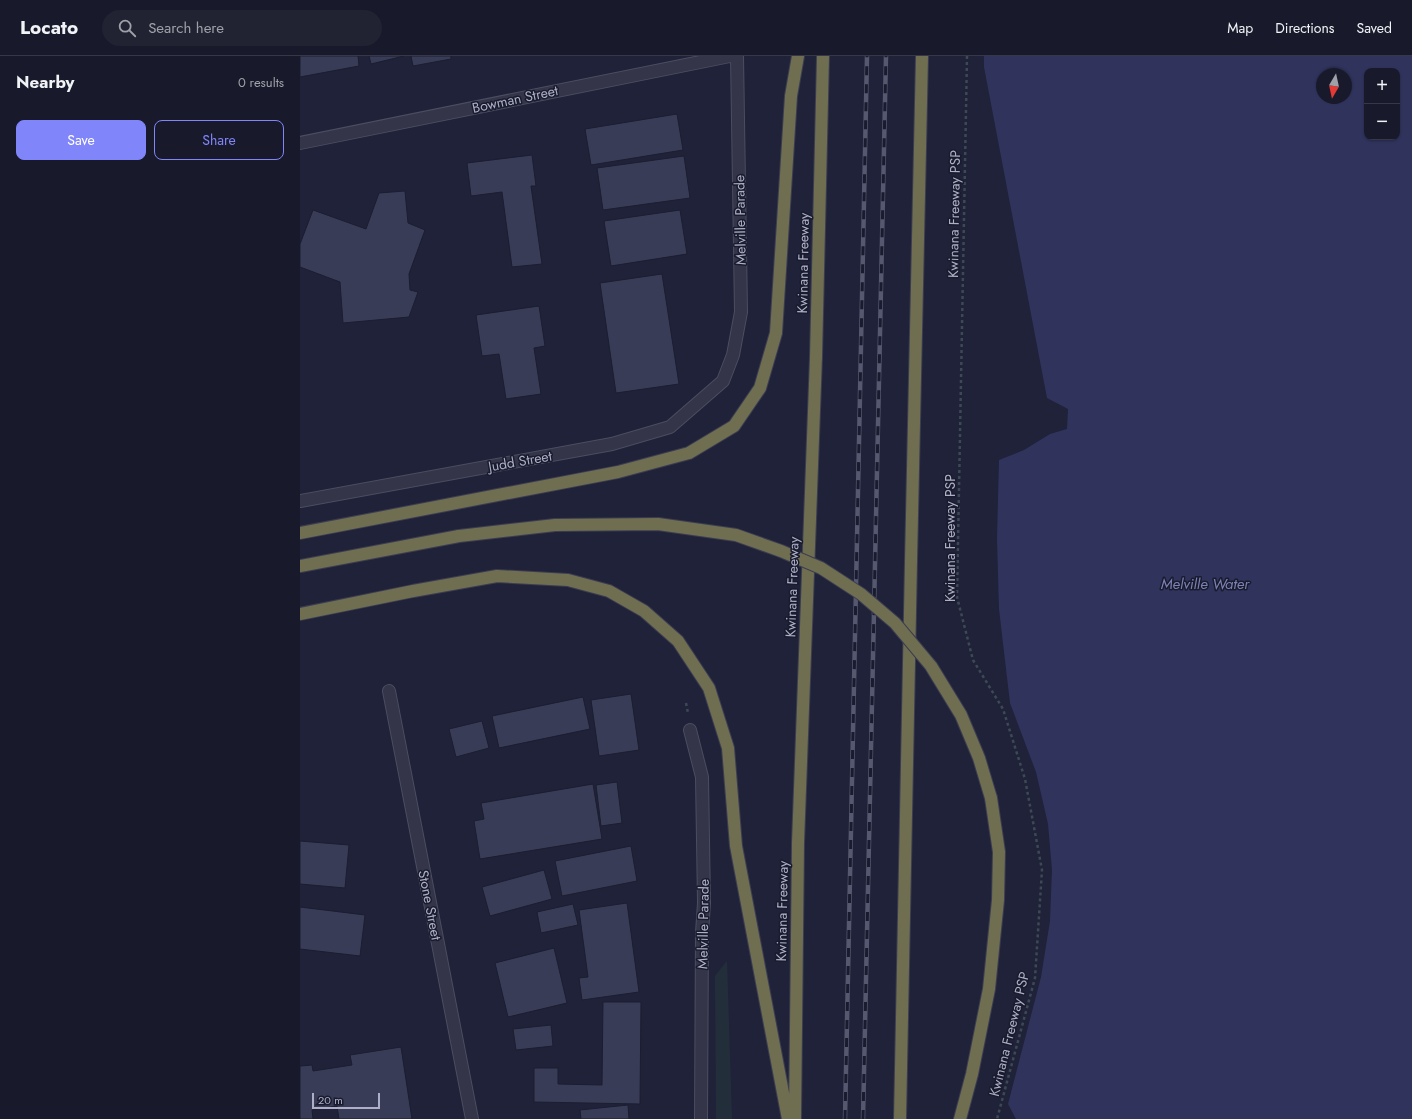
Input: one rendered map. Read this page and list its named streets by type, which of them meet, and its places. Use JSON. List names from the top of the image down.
{
  "streets": {
    "highway": ["Kwinana Freeway"],
    "street": [
      "Bowman Street",
      "Melville Parade",
      "Judd Street",
      "Stone Street"
    ],
    "path": ["Kwinana Freeway PSP"]
  },
  "crossings": [
    ["Melville Parade", "Judd Street"]
  ],
  "water": ["Melville Water"],
  "scale_bar": "20 m",
  "north": "bottom",
  "page": {
    "header": "Locato",
    "search": "Search here",
    "nav": ["Map", "Directions", "Saved"],
    "heading": ["Nearby", "0 results"],
    "map_buttons": ["+", "−"],
    "buttons": ["Save", "Share"],
    "scale": "20 m"
  }
}
